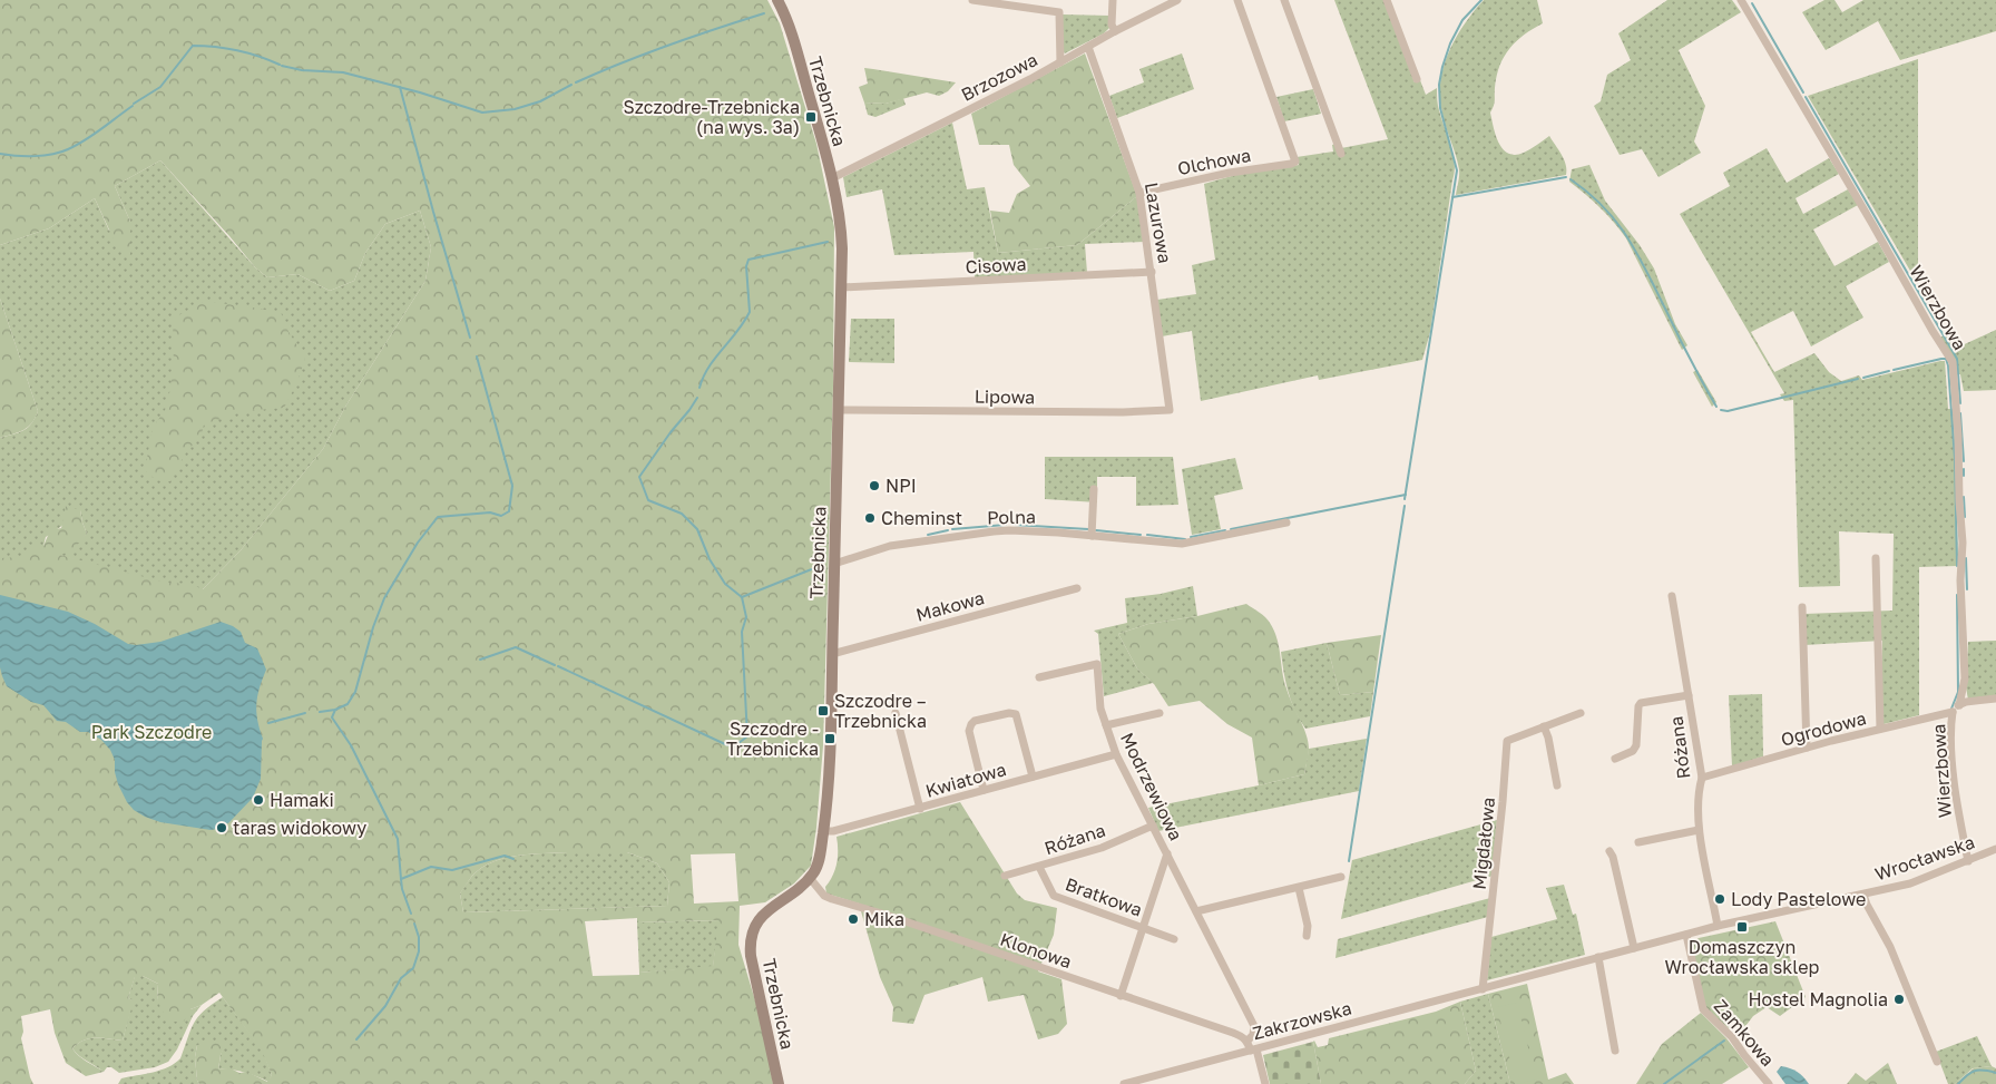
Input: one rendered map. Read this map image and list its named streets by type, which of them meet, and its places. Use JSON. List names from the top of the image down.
{
  "streets": {
    "street": [
      "Brzozowa",
      "Trzebnicka",
      "Olchowa",
      "Lazurowa",
      "Cisowa",
      "Wierzbowa",
      "Lipowa",
      "Polna",
      "Makowa",
      "Ogrodowa",
      "Różana",
      "Kwiatowa",
      "Modrzewiowa",
      "Migdałowa",
      "Wrocławska",
      "Bratkowa",
      "Klonowa",
      "Zakrzowska",
      "Zamkowa"
    ]
  },
  "crossings": [
    ["Brzozowa", "Trzebnicka"],
    ["Brzozowa", "Lazurowa"],
    ["Trzebnicka", "Cisowa"],
    ["Trzebnicka", "Lipowa"],
    ["Trzebnicka", "Polna"],
    ["Trzebnicka", "Makowa"],
    ["Trzebnicka", "Kwiatowa"],
    ["Trzebnicka", "Klonowa"],
    ["Olchowa", "Lazurowa"],
    ["Lazurowa", "Cisowa"],
    ["Lazurowa", "Lipowa"],
    ["Wierzbowa", "Ogrodowa"],
    ["Wierzbowa", "Wrocławska"],
    ["Ogrodowa", "Różana"],
    ["Różana", "Modrzewiowa"],
    ["Różana", "Wrocławska"],
    ["Różana", "Bratkowa"],
    ["Kwiatowa", "Modrzewiowa"],
    ["Modrzewiowa", "Klonowa"],
    ["Migdałowa", "Wrocławska"],
    ["Migdałowa", "Zakrzowska"],
    ["Wrocławska", "Zakrzowska"],
    ["Wrocławska", "Zamkowa"]
  ],
  "parks": ["Park Szczodre"],
  "places": {
    "transit": [
      "Szczodre-Trzebnicka (na wys. 3a)",
      "Szczodre – Trzebnicka",
      "Szczodre - Trzebnicka",
      "Domaszczyn Wrocławska sklep"
    ],
    "other": [
      "NPI",
      "Cheminst",
      "Hamaki",
      "taras widokowy",
      "Lody Pastelowe",
      "Mika",
      "Hostel Magnolia"
    ]
  }
}
